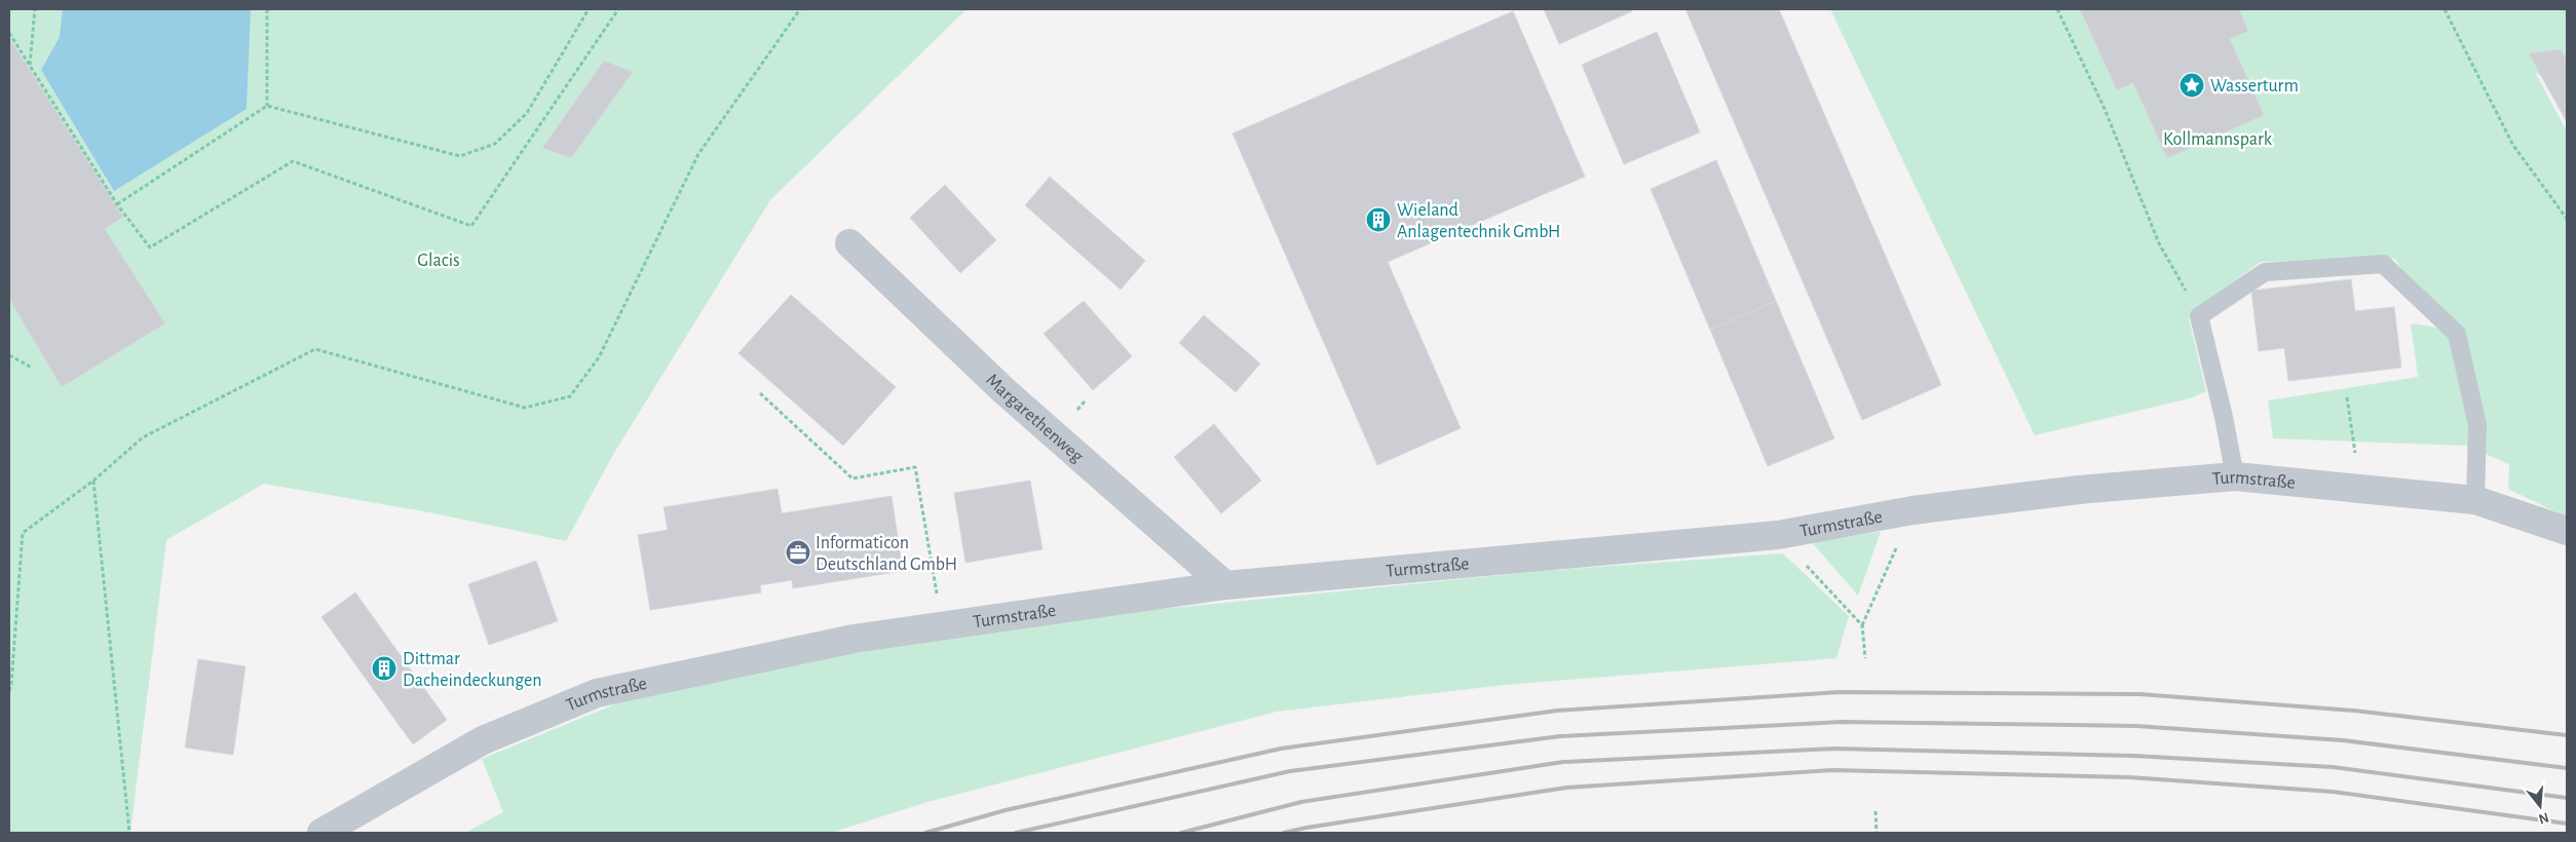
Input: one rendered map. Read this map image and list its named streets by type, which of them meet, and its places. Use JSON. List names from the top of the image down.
{
  "streets": {
    "street": ["Margarethenweg", "Turmstraße"]
  },
  "crossings": [
    ["Margarethenweg", "Turmstraße"]
  ],
  "parks": ["Kollmannspark", "Glacis"],
  "places": {
    "place": ["Wasserturm"],
    "building": ["Wieland Anlagentechnik GmbH", "Dittmar Dacheindeckungen"],
    "office": ["Informaticon Deutschland GmbH"]
  },
  "north": "bottom"
}
